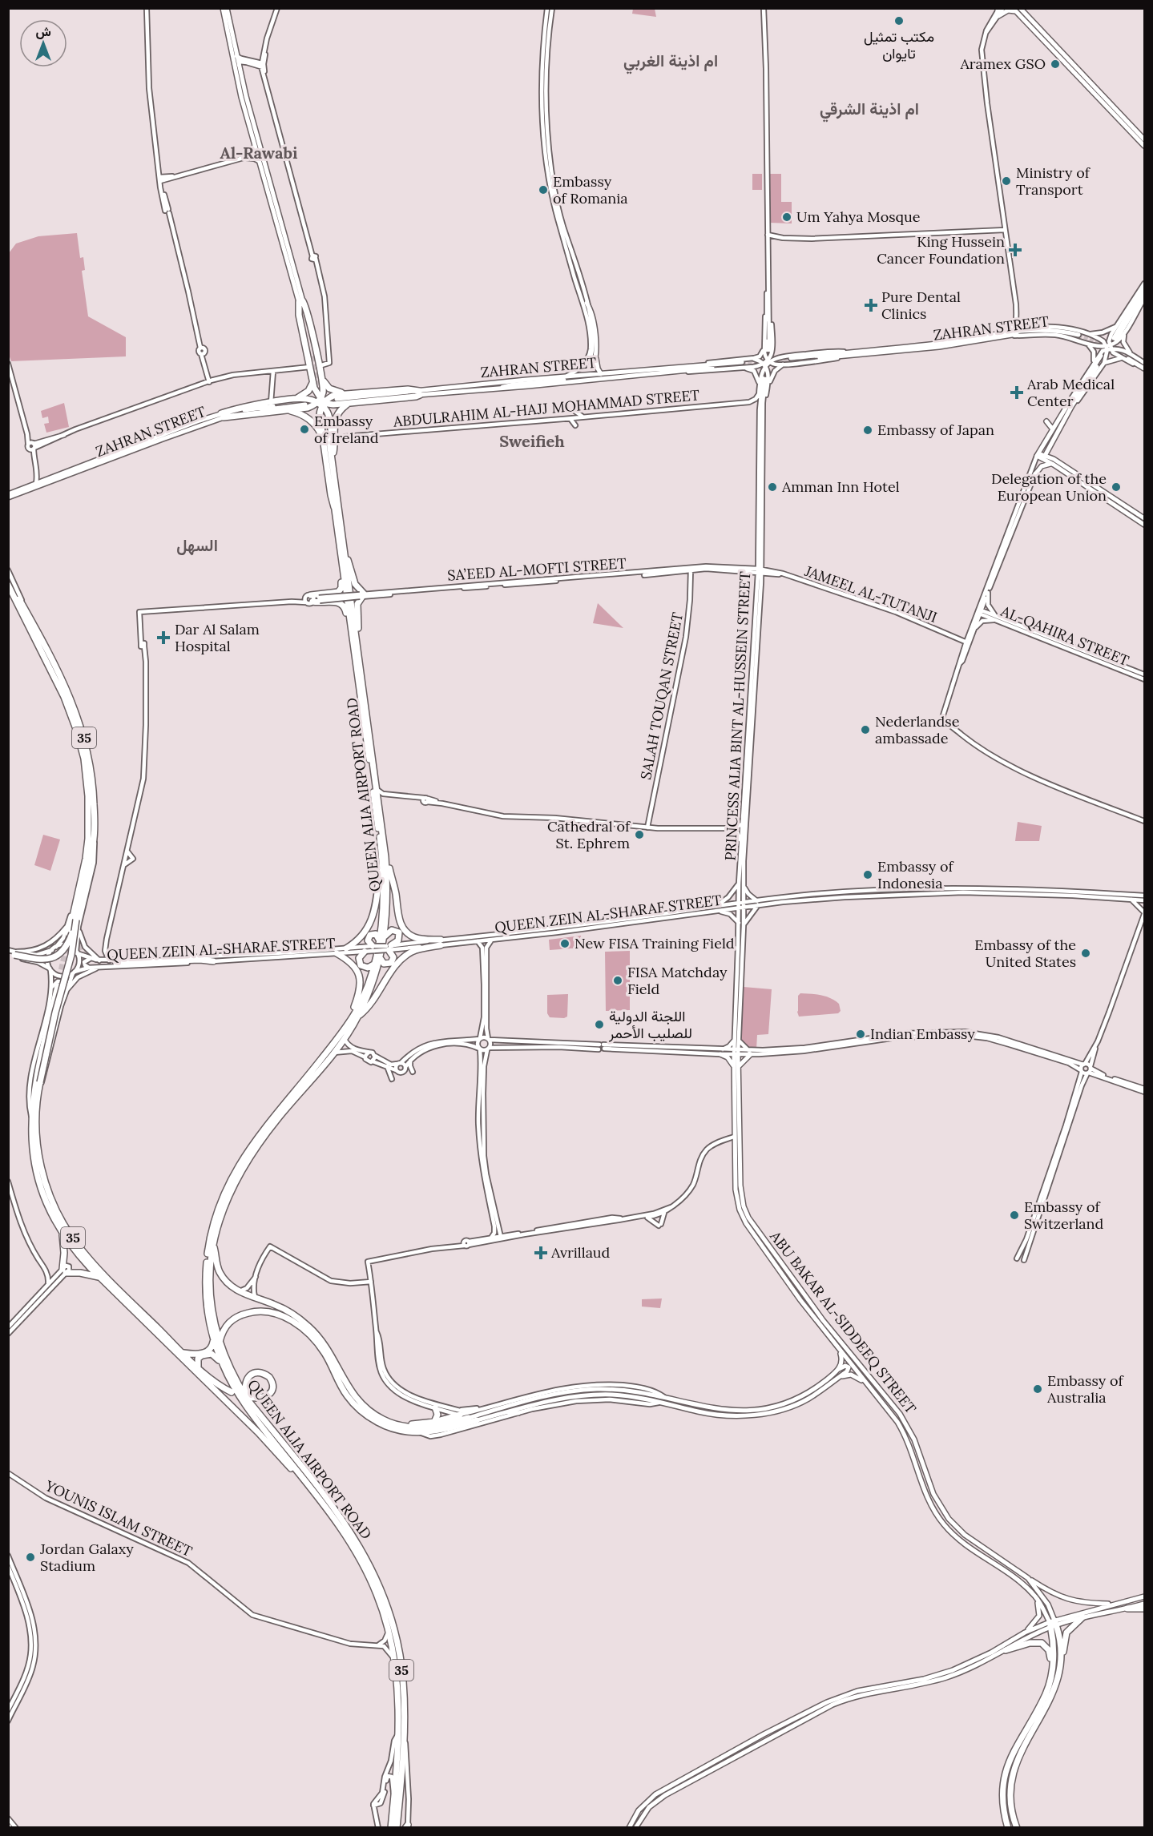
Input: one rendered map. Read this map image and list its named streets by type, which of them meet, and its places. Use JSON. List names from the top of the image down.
{
  "streets": {
    "highway": ["35", "QUEEN ALIA AIRPORT ROAD", "ABU BAKAR AL-SIDDEEQ STREET"],
    "main road": [
      "ZAHRAN STREET",
      "ABDULRAHIM AL-HAJJ MOHAMMAD STREET",
      "SA’EED AL-MOFTI STREET",
      "JAMEEL AL-TUTANJI",
      "AL-QAHIRA STREET",
      "SALAH TOUQAN STREET",
      "PRINCESS ALIA BINT AL-HUSSEIN STREET",
      "QUEEN ZEIN AL-SHARAF STREET",
      "YOUNIS ISLAM STREET"
    ]
  },
  "crossings": [
    ["SA’EED AL-MOFTI STREET", "JAMEEL AL-TUTANJI"],
    ["SA’EED AL-MOFTI STREET", "SALAH TOUQAN STREET"],
    ["SA’EED AL-MOFTI STREET", "PRINCESS ALIA BINT AL-HUSSEIN STREET"],
    ["JAMEEL AL-TUTANJI", "PRINCESS ALIA BINT AL-HUSSEIN STREET"],
    ["PRINCESS ALIA BINT AL-HUSSEIN STREET", "QUEEN ZEIN AL-SHARAF STREET"],
    ["PRINCESS ALIA BINT AL-HUSSEIN STREET", "ABU BAKAR AL-SIDDEEQ STREET"],
    ["35", "QUEEN ALIA AIRPORT ROAD"]
  ],
  "districts": [
    "ام اذينة الغربي",
    "ام اذينة الشرقي",
    "Al-Rawabi",
    "Sweifieh",
    "السهل"
  ],
  "places": {
    "other": [
      "مكتب تمثيل تايوان",
      "Aramex GSO",
      "Ministry of Transport",
      "Embassy of Romania",
      "Um Yahya Mosque",
      "Embassy of Ireland",
      "Embassy of Japan",
      "Amman Inn Hotel",
      "Delegation of the European Union",
      "Nederlandse ambassade",
      "Cathedral of St. Ephrem",
      "Embassy of Indonesia",
      "New FISA Training Field",
      "Embassy of the United States",
      "FISA Matchday Field",
      "اللجنة الدولية للصليب الأحمر",
      "Indian Embassy",
      "Embassy of Switzerland",
      "Embassy of Australia",
      "Jordan Galaxy Stadium"
    ],
    "health": [
      "King Hussein Cancer Foundation",
      "Pure Dental Clinics",
      "Arab Medical Center",
      "Dar Al Salam Hospital",
      "Avrillaud"
    ]
  },
  "north": "top"
}
